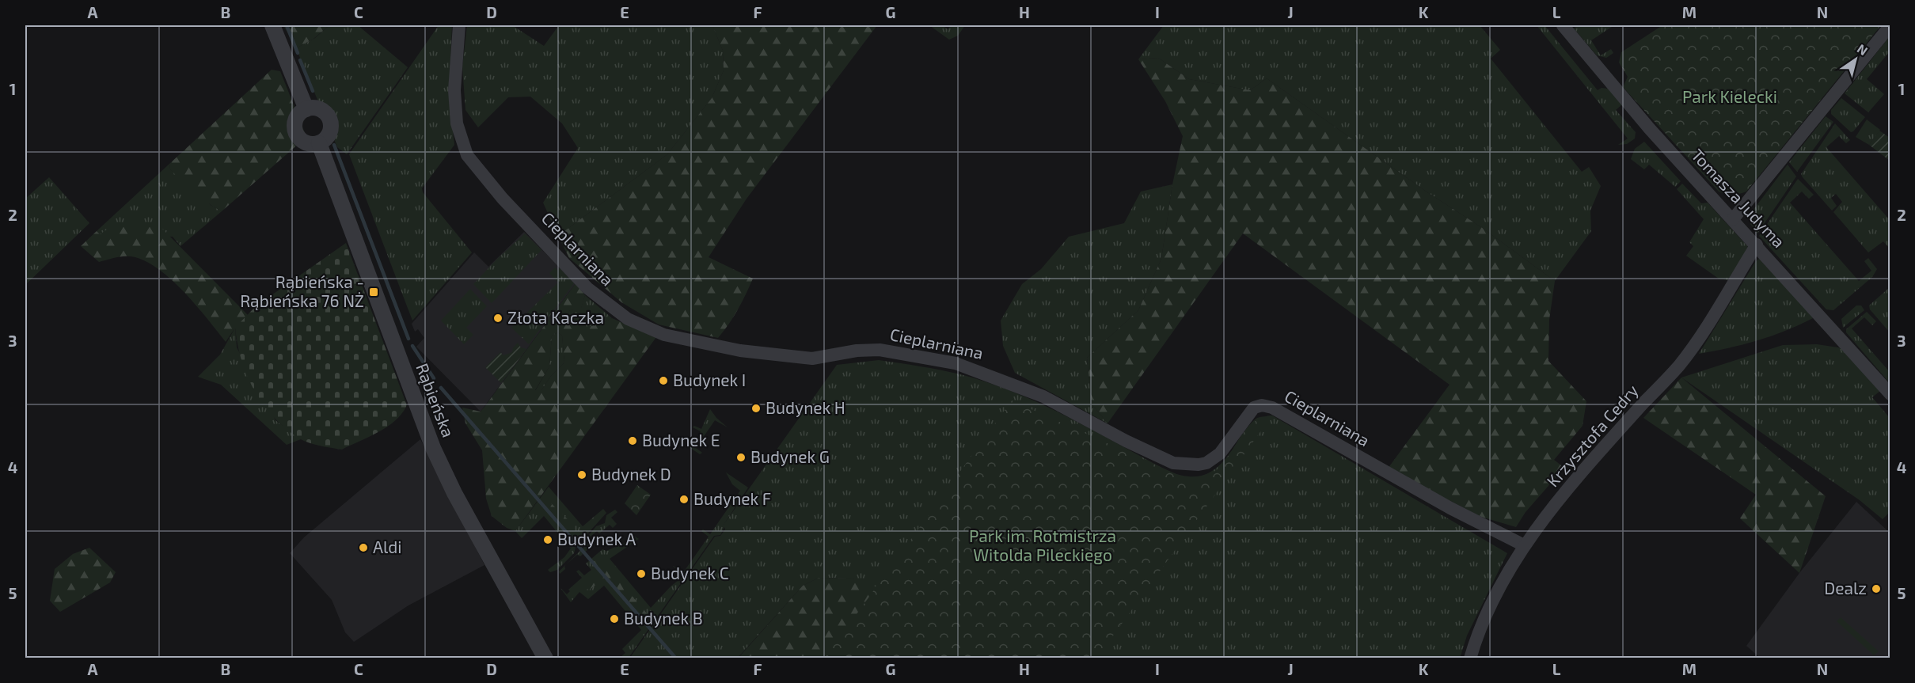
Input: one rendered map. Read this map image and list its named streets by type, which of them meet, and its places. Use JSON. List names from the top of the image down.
{
  "streets": {
    "street": [
      "Tomasza Judyma",
      "Cieplarniana",
      "Rąbieńska",
      "Krzysztofa Cedry"
    ]
  },
  "crossings": [
    ["Tomasza Judyma", "Krzysztofa Cedry"],
    ["Cieplarniana", "Krzysztofa Cedry"]
  ],
  "parks": ["Park Kielecki", "Park im. Rotmistrza Witolda Pileckiego"],
  "places": {
    "transit": ["Rąbieńska - Rąbieńska 76 NŻ"],
    "other": [
      "Złota Kaczka",
      "Budynek I",
      "Budynek H",
      "Budynek E",
      "Budynek G",
      "Budynek D",
      "Budynek F",
      "Budynek A",
      "Aldi",
      "Budynek C",
      "Dealz",
      "Budynek B"
    ]
  },
  "north": "top right",
  "grid": {
    "columns": [
      "A",
      "B",
      "C",
      "D",
      "E",
      "F",
      "G",
      "H",
      "I",
      "J",
      "K",
      "L",
      "M",
      "N"
    ],
    "rows": [
      "1",
      "2",
      "3",
      "4",
      "5"
    ]
  }
}
